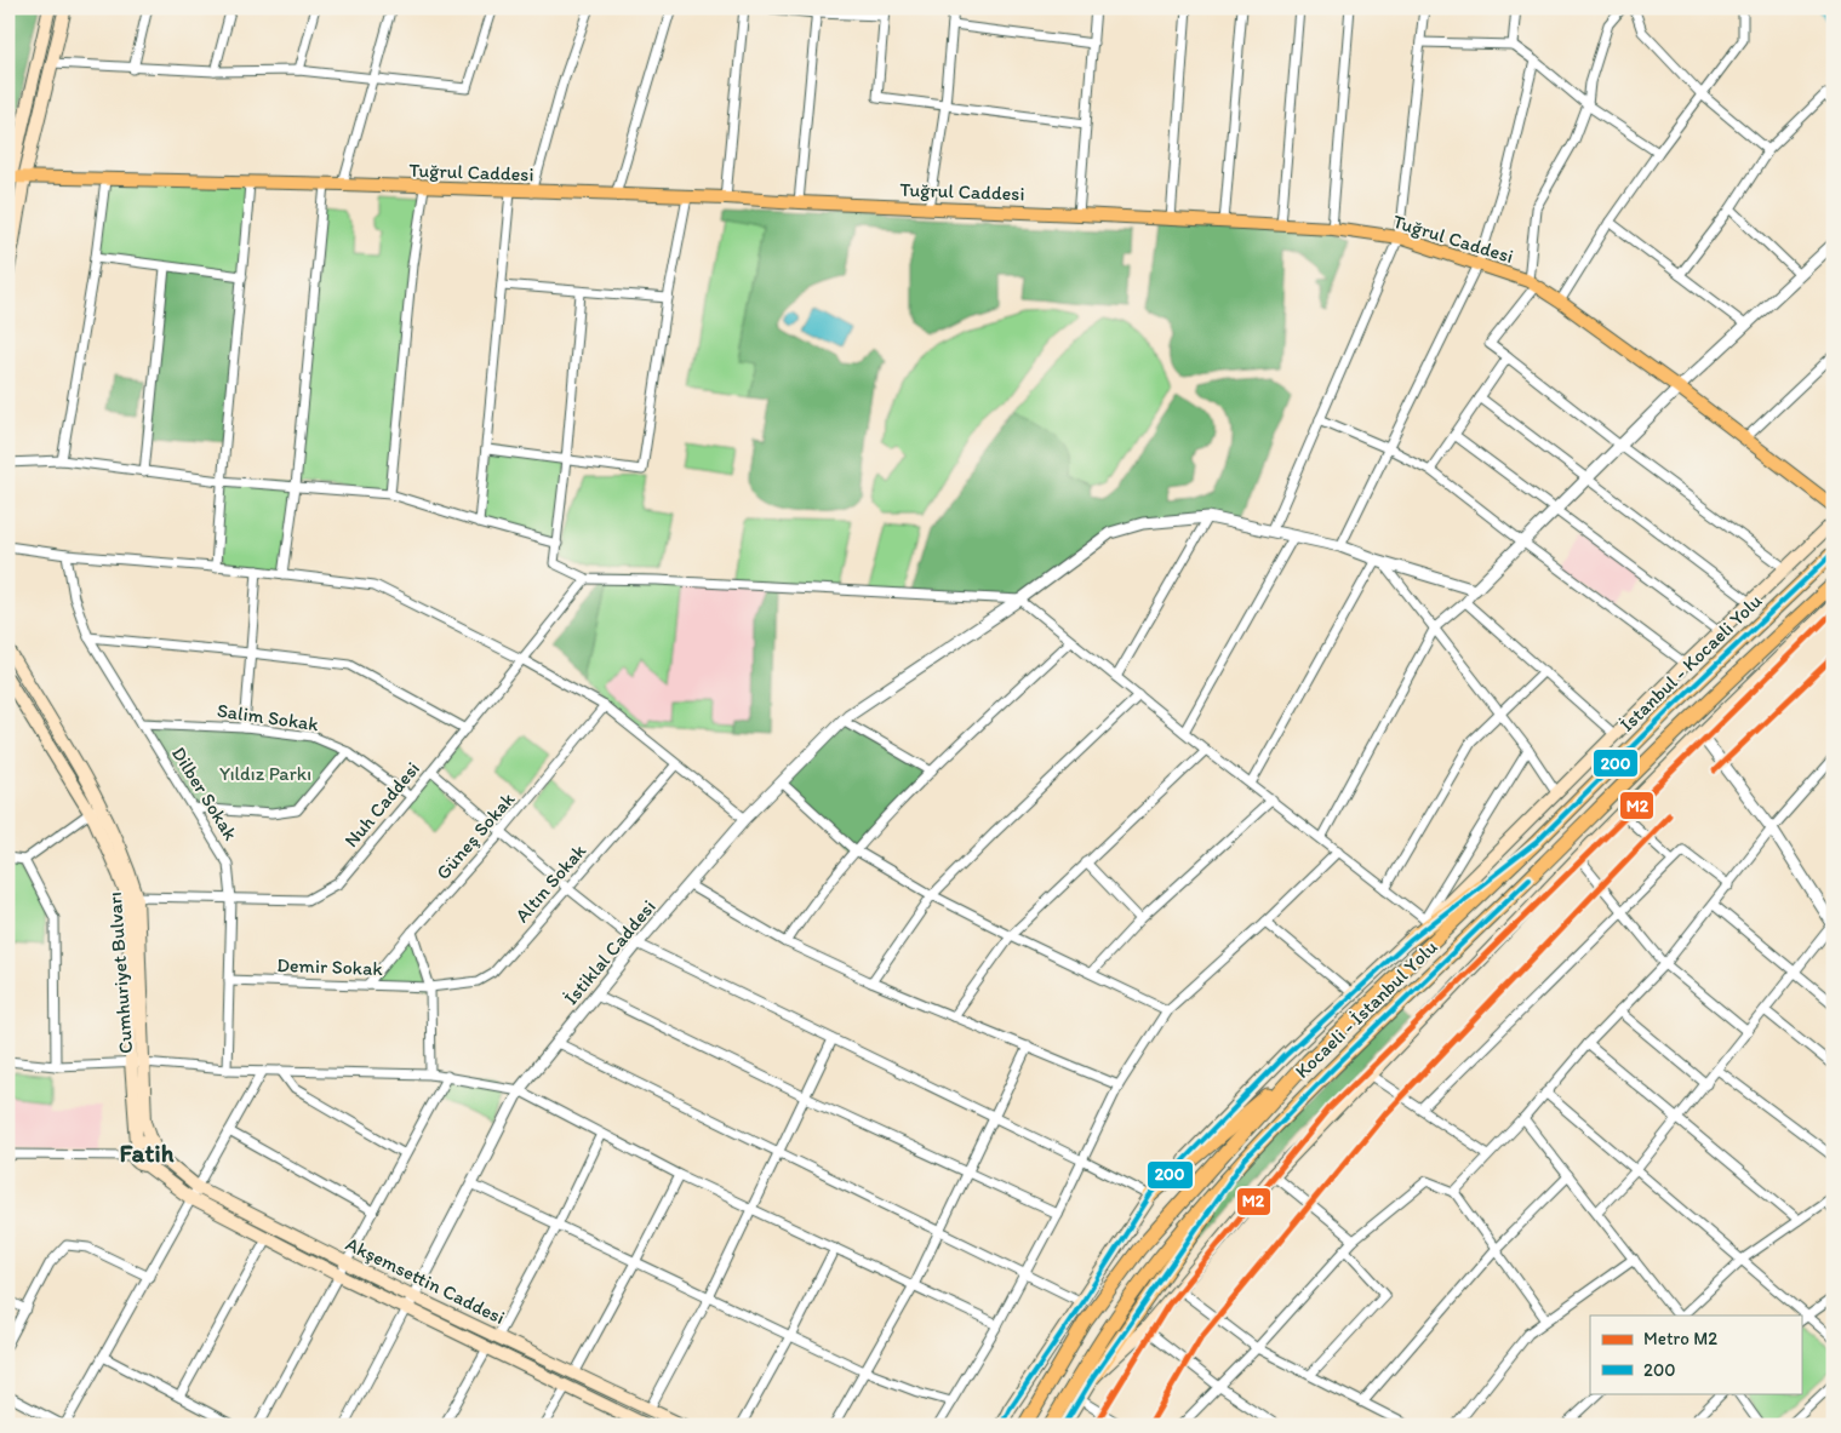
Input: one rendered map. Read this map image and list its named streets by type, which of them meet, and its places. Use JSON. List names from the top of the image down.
{
  "streets": {
    "highway": ["İstanbul - Kocaeli Yolu", "Kocaeli - İstanbul Yolu"],
    "main road": ["Tuğrul Caddesi", "Cumhuriyet Bulvarı", "Akşemsettin Caddesi"],
    "street": [
      "Salim Sokak",
      "Dilber Sokak",
      "Nuh Caddesi",
      "Güneş Sokak",
      "Altın Sokak",
      "İstiklal Caddesi",
      "Demir Sokak"
    ]
  },
  "crossings": [
    ["Salim Sokak", "Dilber Sokak"],
    ["Salim Sokak", "Nuh Caddesi"],
    ["Dilber Sokak", "Nuh Caddesi"],
    ["Dilber Sokak", "Demir Sokak"],
    ["Nuh Caddesi", "Cumhuriyet Bulvarı"],
    ["Güneş Sokak", "Demir Sokak"],
    ["Altın Sokak", "Demir Sokak"],
    ["İstiklal Caddesi", "Akşemsettin Caddesi"],
    ["Cumhuriyet Bulvarı", "Akşemsettin Caddesi"]
  ],
  "districts": ["Fatih"],
  "parks": ["Yıldız Parkı"],
  "lines": ["transit line 200", "metro line M2"],
  "legend": ["Metro M2", "200"]
}
